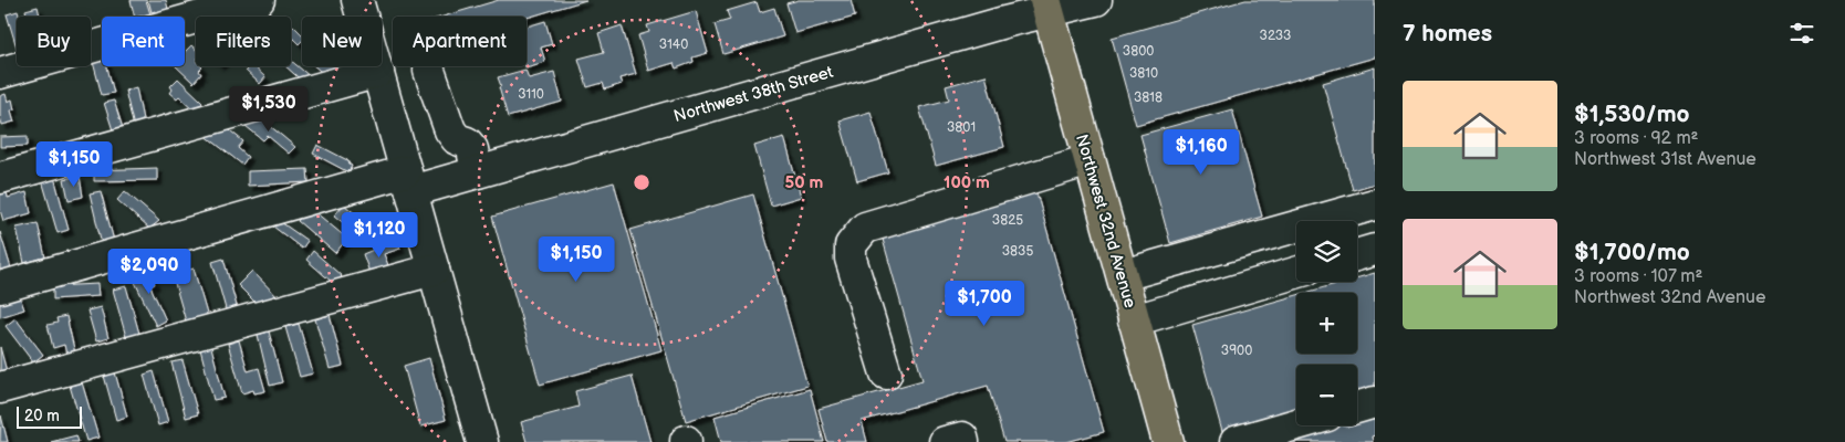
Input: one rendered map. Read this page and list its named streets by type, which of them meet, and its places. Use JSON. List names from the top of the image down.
{
  "streets": {
    "main road": ["Northwest 32nd Avenue"],
    "street": ["Northwest 38th Street"]
  },
  "crossings": [
    ["Northwest 38th Street", "Northwest 32nd Avenue"]
  ],
  "house_numbers": [
    "3233",
    "3140",
    "3800",
    "3810",
    "3110",
    "3818",
    "3801",
    "3825",
    "3835",
    "3900"
  ],
  "scale_bar": "20 m",
  "page": {
    "heading": "7 homes",
    "chip": [
      "Buy",
      "Rent",
      "Filters",
      "New",
      "Apartment"
    ],
    "list": [
      {
        "name": "$1,530/mo",
        "note": "3 rooms · 92 m² · Northwest 31st Avenue"
      },
      {
        "name": "$1,700/mo",
        "note": "3 rooms · 107 m² · Northwest 32nd Avenue"
      }
    ],
    "price": [
      "$1,530",
      "$1,160",
      "$1,150",
      "$1,120",
      "$1,150",
      "$2,090",
      "$1,700"
    ],
    "map_buttons": ["+", "−"],
    "scale": "20 m"
  },
  "rings": ["50 m", "100 m"]
}
